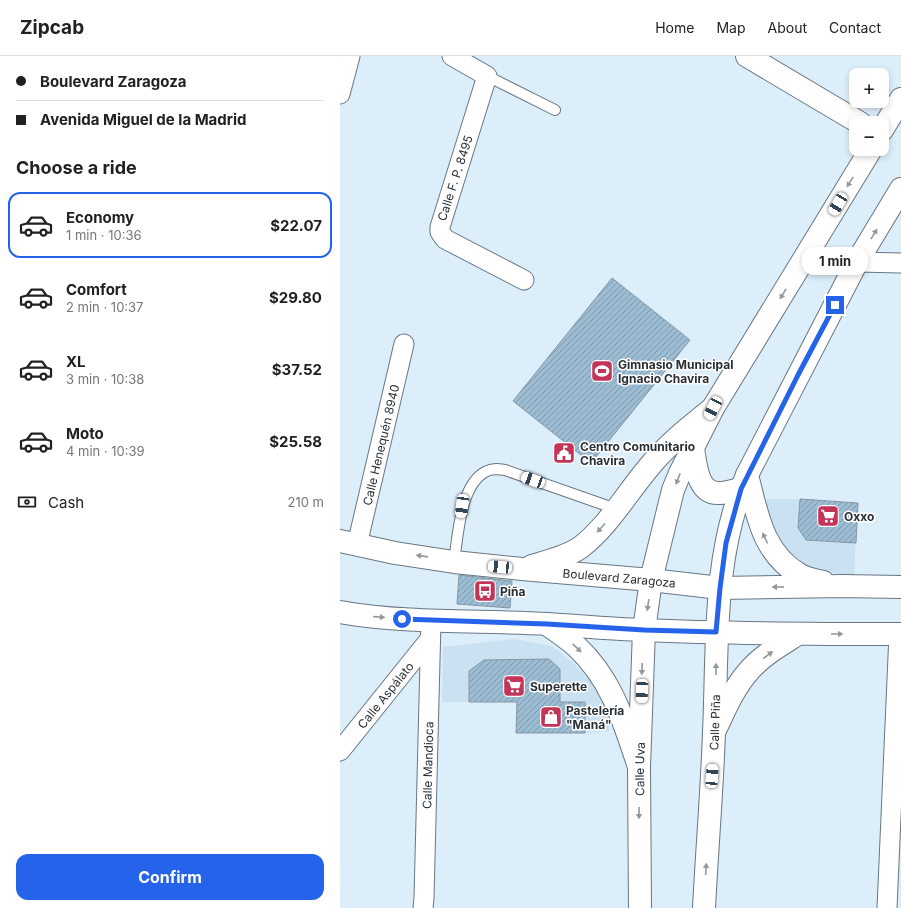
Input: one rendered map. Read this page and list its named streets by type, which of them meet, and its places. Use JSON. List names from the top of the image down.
{
  "streets": {
    "main road": ["Boulevard Zaragoza", "Calle Piña", "Calle Uva"],
    "street": [
      "Calle F. P. 8495",
      "Calle Henequén 8940",
      "Calle Aspálato",
      "Calle Mandioca"
    ]
  },
  "crossings": [
    ["Calle Henequén 8940", "Boulevard Zaragoza"],
    ["Boulevard Zaragoza", "Calle Piña"],
    ["Boulevard Zaragoza", "Calle Uva"],
    ["Calle Aspálato", "Calle Mandioca"]
  ],
  "one_way": ["Calle Piña", "Calle Uva"],
  "places": {
    "sports": ["Gimnasio Municipal Ignacio Chavira"],
    "public building": ["Centro Comunitario Chavira"],
    "supermarket": ["Oxxo", "Superette"],
    "bus stop": ["Piña"],
    "shop": ["Pastelería \"Maná\""]
  },
  "page": {
    "header": "Zipcab",
    "nav": [
      "Home",
      "Map",
      "About",
      "Contact"
    ],
    "banner": ["Boulevard Zaragoza", "Avenida Miguel de la Madrid"],
    "map_buttons": ["+", "−"],
    "heading": "Choose a ride",
    "list": [
      {
        "name": "Economy",
        "note": "1 min · 10:36",
        "value": "$22.07"
      },
      {
        "name": "Comfort",
        "note": "2 min · 10:37",
        "value": "$29.80"
      },
      {
        "name": "XL",
        "note": "3 min · 10:38",
        "value": "$37.52"
      },
      {
        "name": "Moto",
        "note": "4 min · 10:39",
        "value": "$25.58"
      }
    ],
    "bubble": "1 min",
    "pay": ["Cash", "210 m"],
    "buttons": "Confirm"
  }
}
